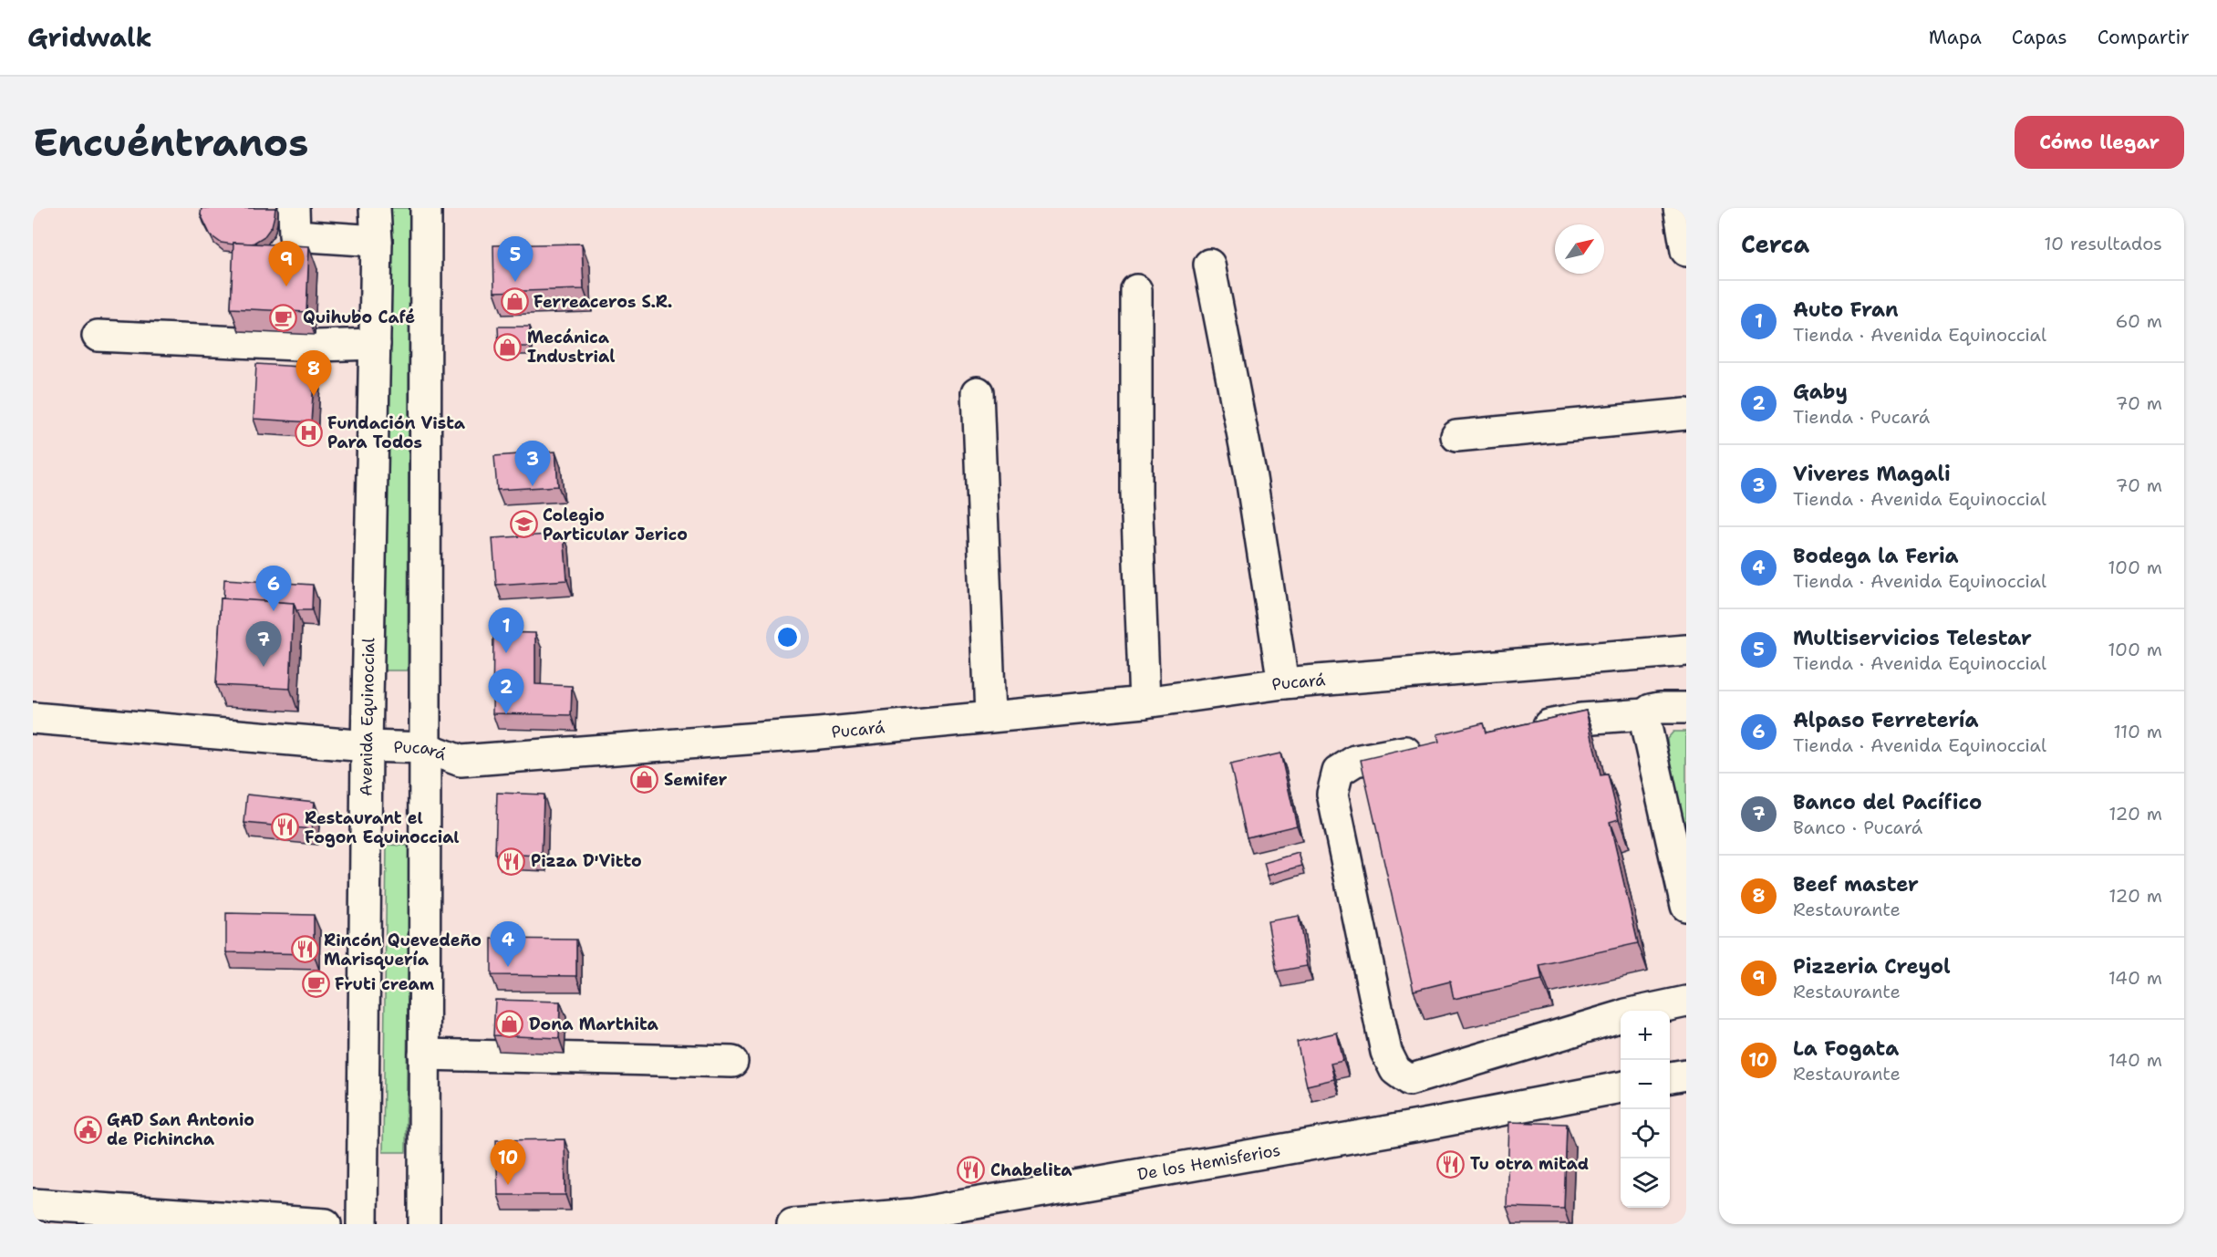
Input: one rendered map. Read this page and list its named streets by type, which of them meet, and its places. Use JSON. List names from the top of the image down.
{
  "streets": {
    "street": ["Pucará", "Avenida Equinoccial", "De los Hemisferios"]
  },
  "crossings": [
    ["Pucará", "Avenida Equinoccial"]
  ],
  "places": {
    "shop": [
      "Ferreaceros S.R.",
      "Mecánica Industrial",
      "Semifer",
      "Dona Marthita"
    ],
    "cafe": ["Quihubo Café", "Fruti cream"],
    "hospital": ["Fundación Vista Para Todos"],
    "school or university": ["Colegio Particular Jerico"],
    "restaurant": [
      "Restaurant el Fogon Equinoccial",
      "Pizza D'Vitto",
      "Rincón Quevedeño Marisquería",
      "Tu otra mitad",
      "Chabelita"
    ],
    "public building": ["GAD San Antonio de Pichincha"]
  },
  "north": "top right",
  "page": {
    "header": "Gridwalk",
    "nav": ["Mapa", "Capas", "Compartir"],
    "buttons": "Cómo llegar",
    "title": "Encuéntranos",
    "heading": ["Cerca", "10 resultados"],
    "pins": [
      "5",
      "9",
      "8",
      "3",
      "6",
      "1",
      "7",
      "2",
      "4",
      "10"
    ],
    "list": [
      {
        "mark": "1",
        "name": "Auto Fran",
        "note": "Tienda · Avenida Equinoccial",
        "value": "60 m"
      },
      {
        "mark": "2",
        "name": "Gaby",
        "note": "Tienda · Pucará",
        "value": "70 m"
      },
      {
        "mark": "3",
        "name": "Viveres Magali",
        "note": "Tienda · Avenida Equinoccial",
        "value": "70 m"
      },
      {
        "mark": "4",
        "name": "Bodega la Feria",
        "note": "Tienda · Avenida Equinoccial",
        "value": "100 m"
      },
      {
        "mark": "5",
        "name": "Multiservicios Telestar",
        "note": "Tienda · Avenida Equinoccial",
        "value": "100 m"
      },
      {
        "mark": "6",
        "name": "Alpaso Ferretería",
        "note": "Tienda · Avenida Equinoccial",
        "value": "110 m"
      },
      {
        "mark": "7",
        "name": "Banco del Pacífico",
        "note": "Banco · Pucará",
        "value": "120 m"
      },
      {
        "mark": "8",
        "name": "Beef master",
        "note": "Restaurante",
        "value": "120 m"
      },
      {
        "mark": "9",
        "name": "Pizzeria Creyol",
        "note": "Restaurante",
        "value": "140 m"
      },
      {
        "mark": "10",
        "name": "La Fogata",
        "note": "Restaurante",
        "value": "140 m"
      }
    ],
    "map_buttons": ["+", "−"]
  }
}
